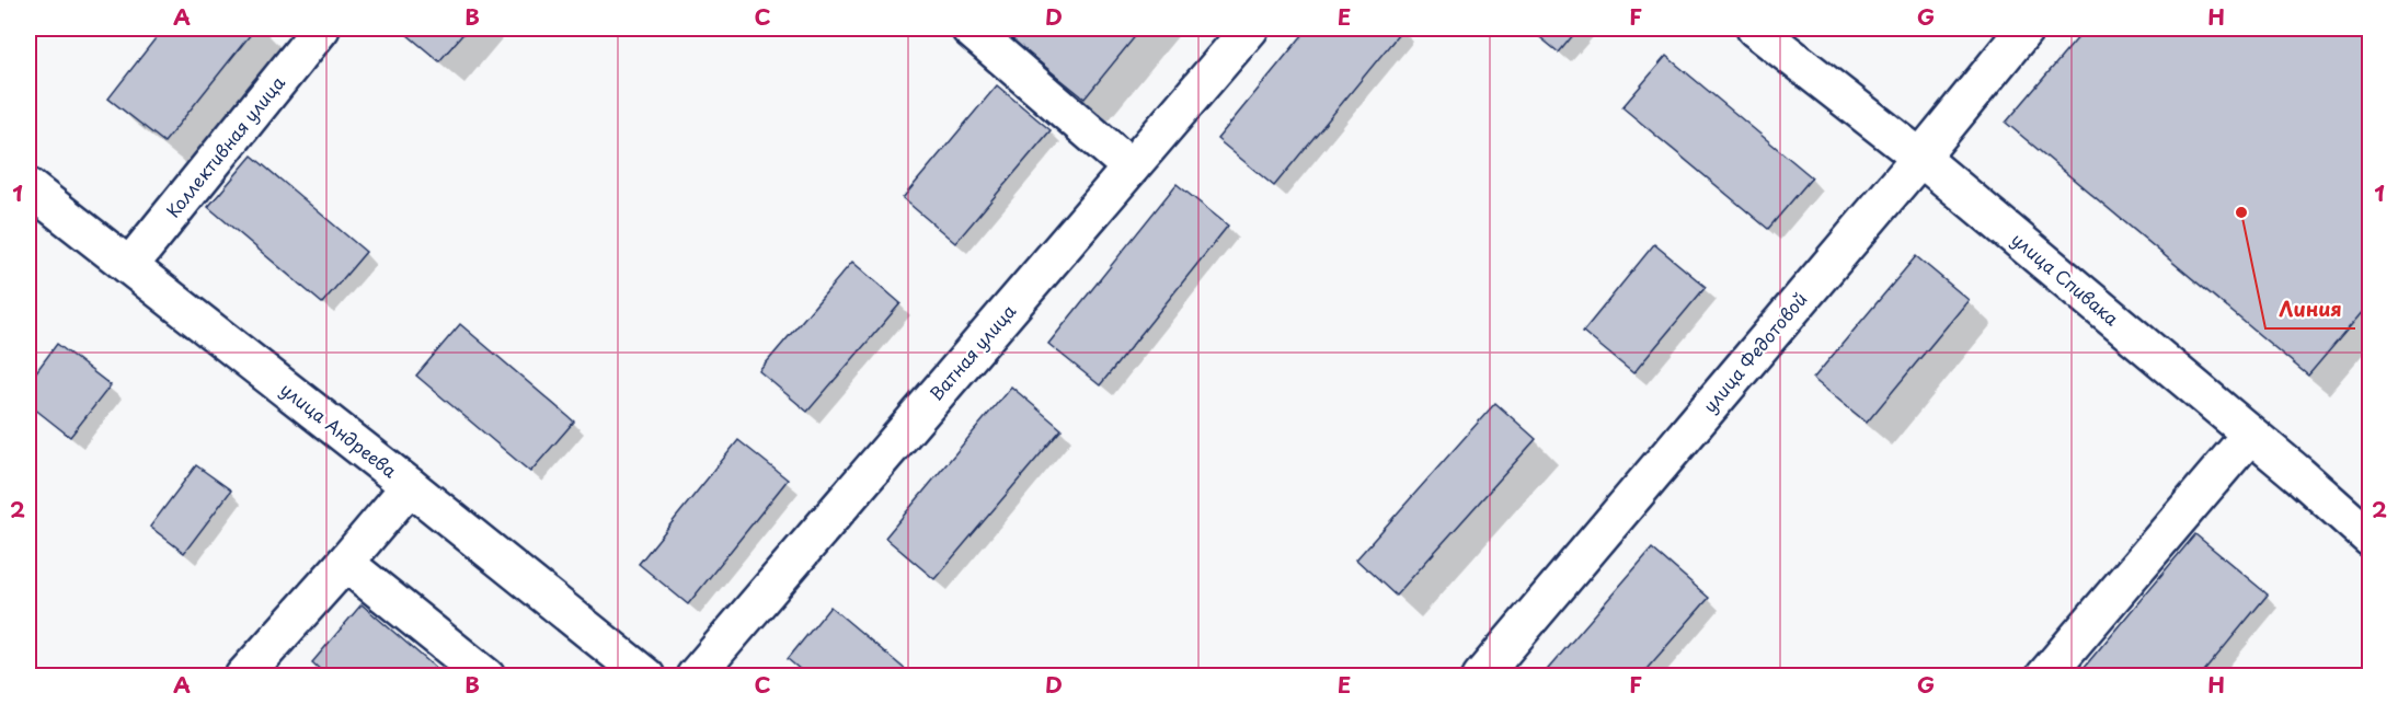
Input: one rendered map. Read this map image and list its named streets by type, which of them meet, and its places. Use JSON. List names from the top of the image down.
{
  "streets": {
    "street": [
      "Коллективная улица",
      "улица Спивака",
      "Ватная улица",
      "улица Федотовой",
      "улица Андреева"
    ]
  },
  "crossings": [
    ["Коллективная улица", "улица Андреева"],
    ["улица Спивака", "улица Федотовой"]
  ],
  "places": ["Линия"],
  "grid": {
    "columns": [
      "A",
      "B",
      "C",
      "D",
      "E",
      "F",
      "G",
      "H"
    ],
    "rows": ["1", "2"]
  }
}
